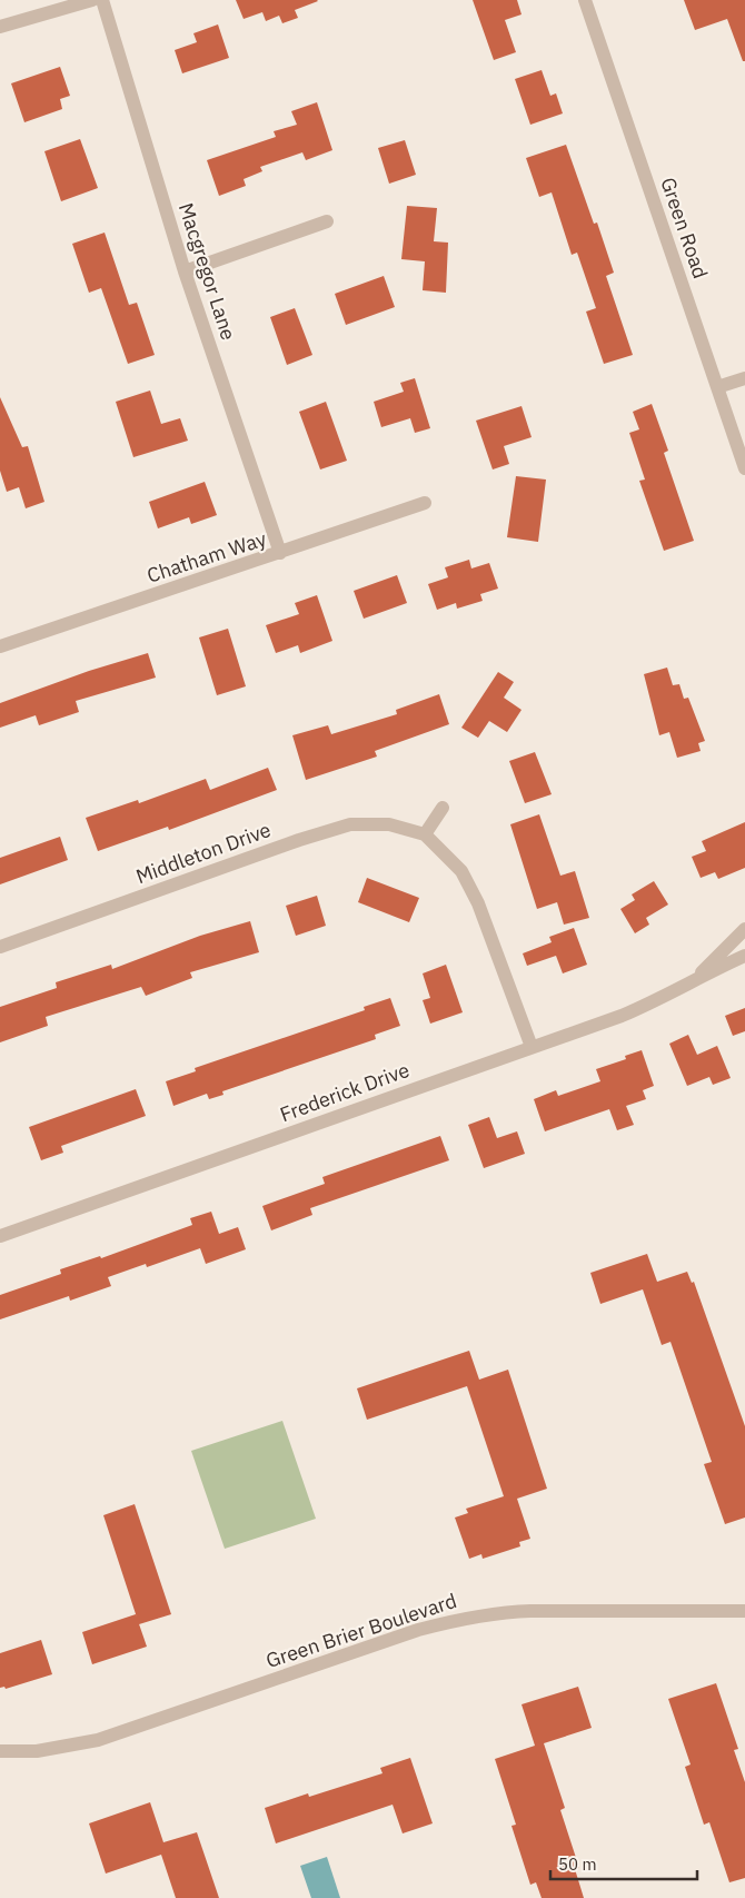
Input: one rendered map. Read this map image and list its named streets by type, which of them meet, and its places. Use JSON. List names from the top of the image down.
{
  "streets": {
    "street": [
      "Green Road",
      "Macgregor Lane",
      "Chatham Way",
      "Middleton Drive",
      "Frederick Drive",
      "Green Brier Boulevard"
    ]
  },
  "crossings": [
    ["Macgregor Lane", "Chatham Way"]
  ],
  "scale_bar": "50 m"
}
